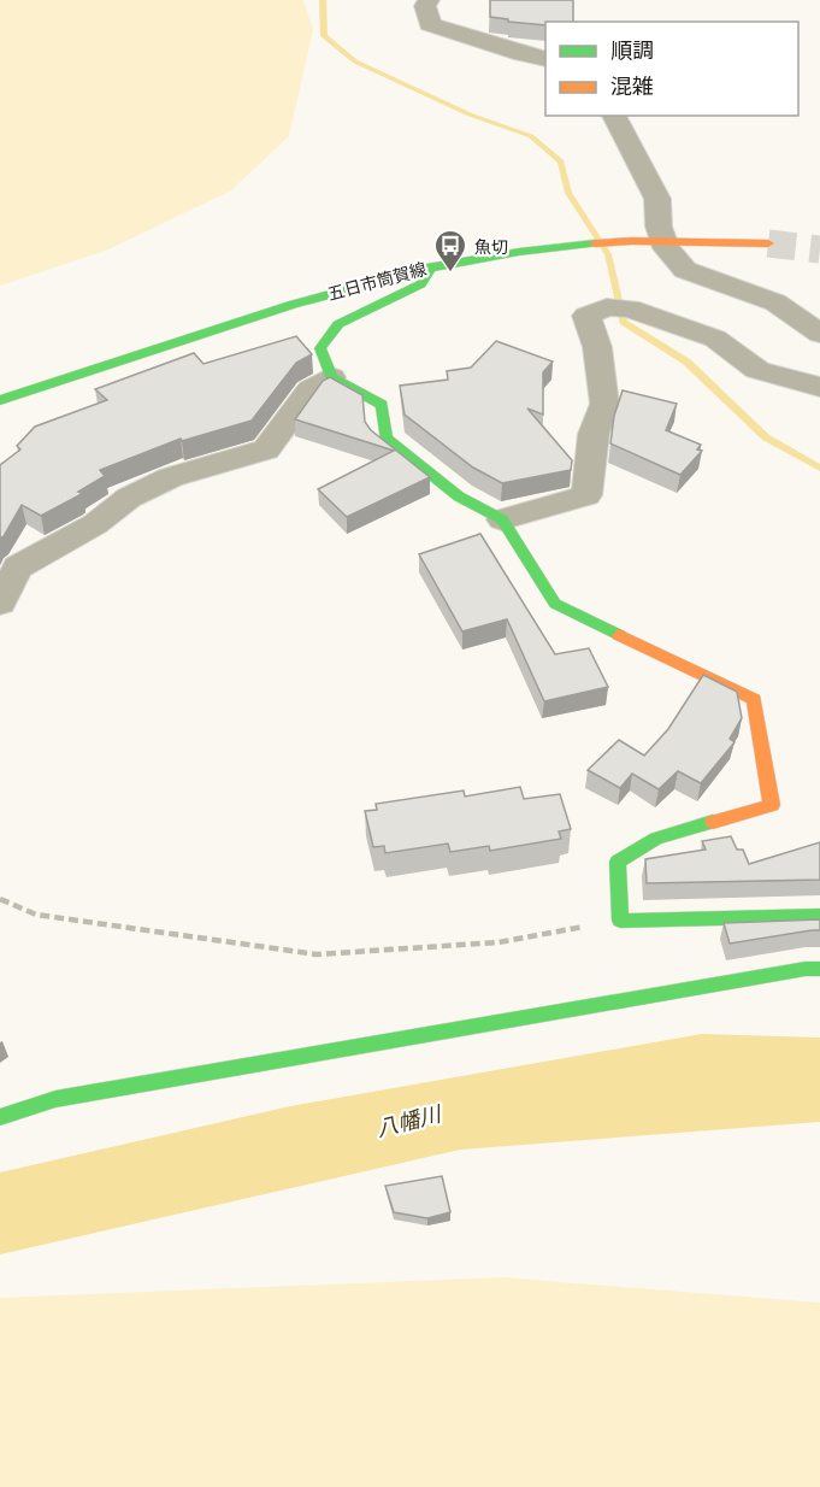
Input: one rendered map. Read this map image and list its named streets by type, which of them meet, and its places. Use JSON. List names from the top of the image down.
{
  "streets": {
    "street": ["五日市筒賀線"]
  },
  "water": ["八幡川"],
  "places": {
    "bus stop": ["魚切"]
  },
  "legend": ["順調", "混雑"]
}
